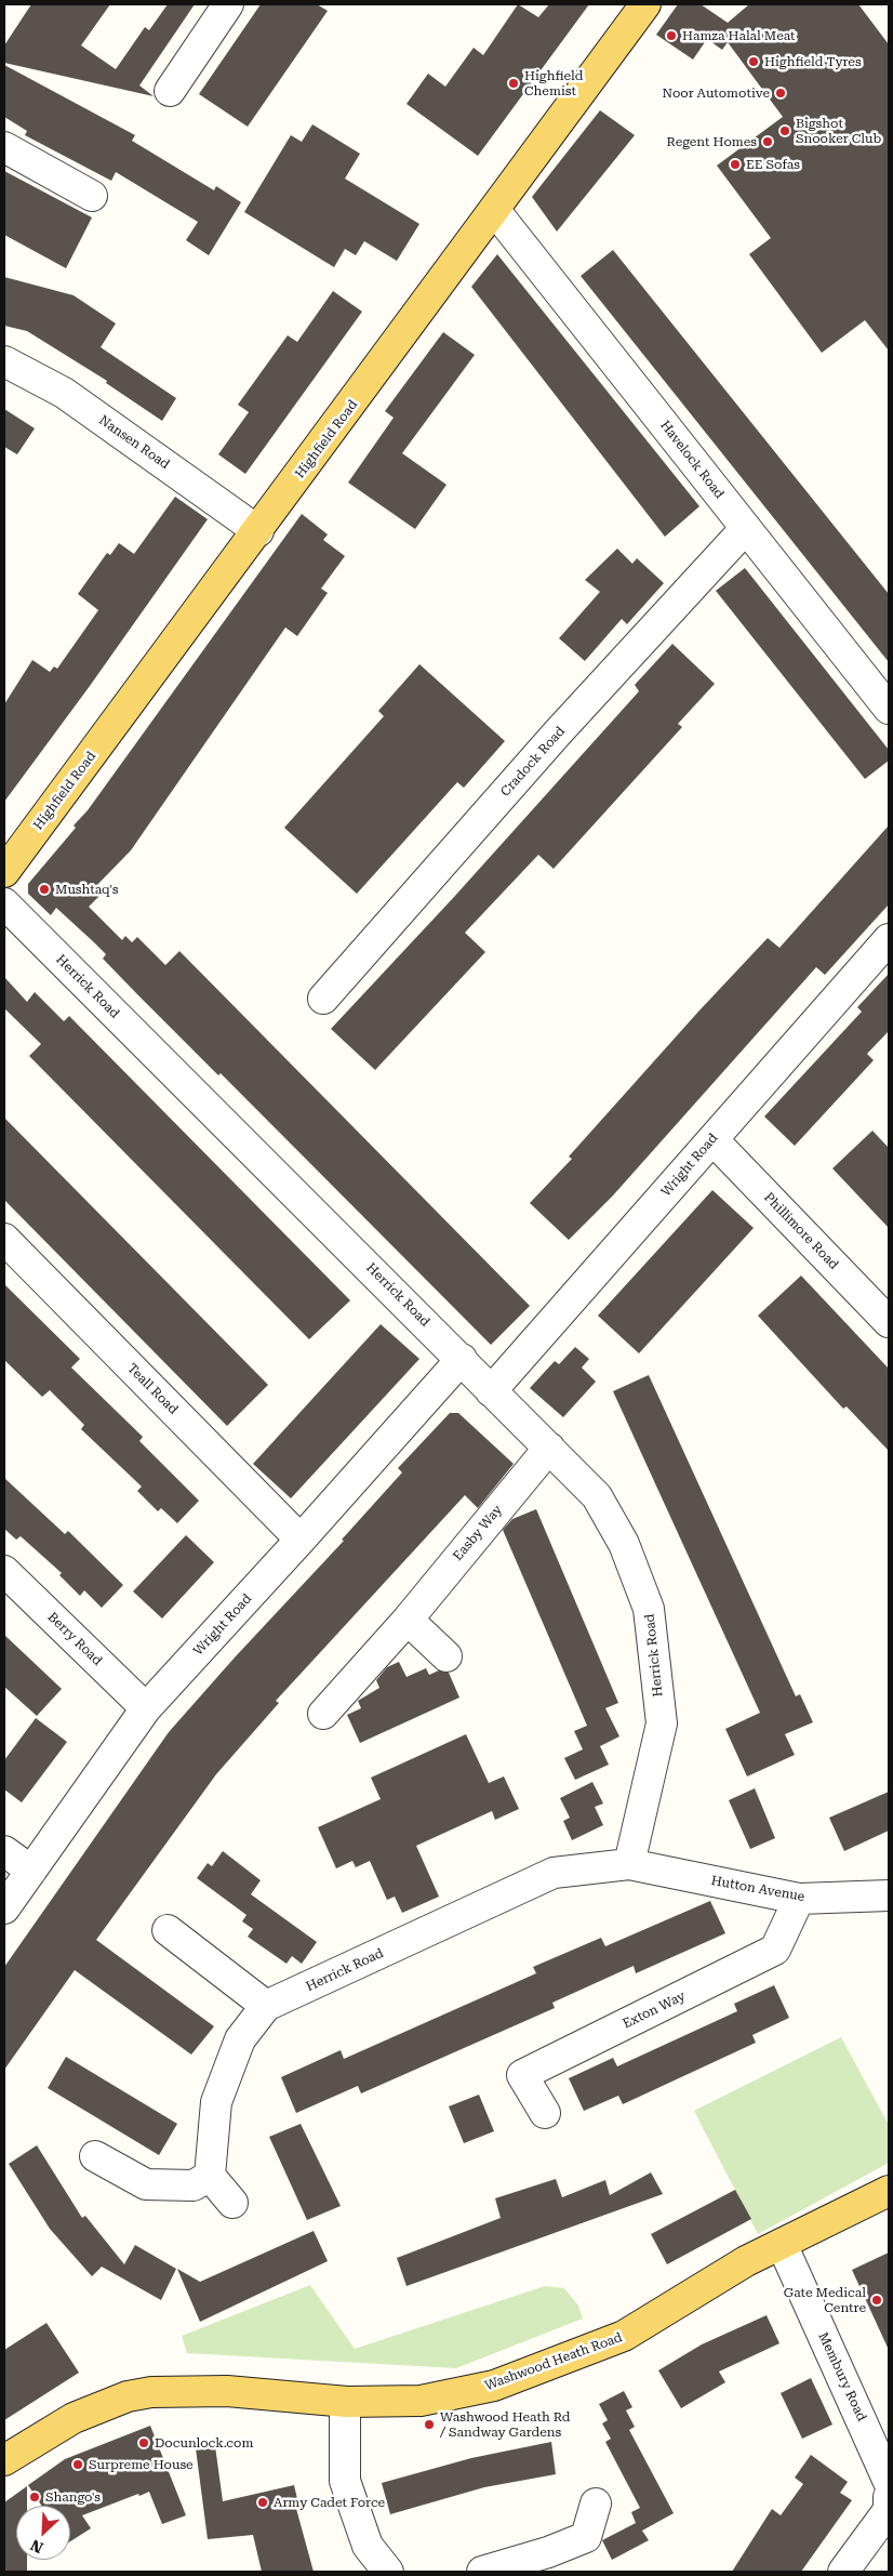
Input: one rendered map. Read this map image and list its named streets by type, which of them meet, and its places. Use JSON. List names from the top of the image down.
{
  "streets": {
    "main road": ["Highfield Road", "Washwood Heath Road"],
    "street": [
      "Nansen Road",
      "Havelock Road",
      "Cradock Road",
      "Herrick Road",
      "Wright Road",
      "Phillimore Road",
      "Teall Road",
      "Easby Way",
      "Berry Road",
      "Hutton Avenue",
      "Exton Way",
      "Membury Road"
    ]
  },
  "crossings": [
    ["Highfield Road", "Nansen Road"],
    ["Highfield Road", "Havelock Road"],
    ["Havelock Road", "Cradock Road"],
    ["Herrick Road", "Wright Road"],
    ["Herrick Road", "Easby Way"],
    ["Herrick Road", "Hutton Avenue"],
    ["Wright Road", "Phillimore Road"],
    ["Wright Road", "Teall Road"],
    ["Wright Road", "Berry Road"],
    ["Hutton Avenue", "Exton Way"],
    ["Washwood Heath Road", "Membury Road"]
  ],
  "places": [
    "Hamza Halal Meat",
    "Highfield Tyres",
    "Highfield Chemist",
    "Noor Automotive",
    "Bigshot Snooker Club",
    "Regent Homes",
    "EE Sofas",
    "Mushtaq's",
    "Gate Medical Centre",
    "Washwood Heath Rd / Sandway Gardens",
    "Docunlock.com",
    "Surpreme House",
    "Shango's",
    "Army Cadet Force"
  ],
  "north": "bottom left"
}
